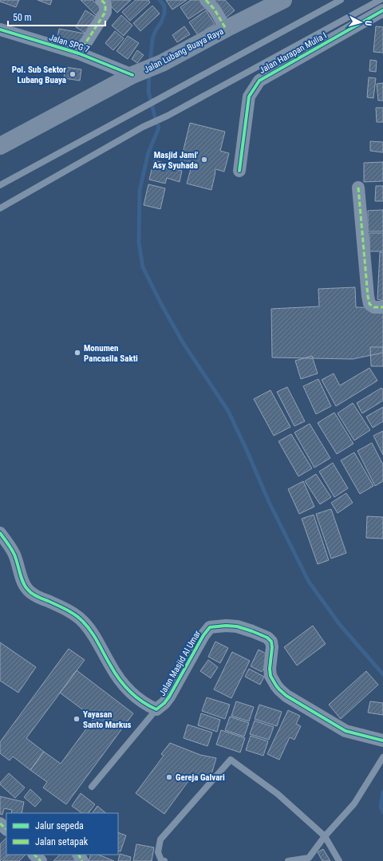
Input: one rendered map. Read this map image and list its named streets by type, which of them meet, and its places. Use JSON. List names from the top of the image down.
{
  "streets": {
    "main road": ["Jalan Lubang Buaya Raya"],
    "street": ["Jalan SPG 7", "Jalan Harapan Mulia I", "Jalan Masjid Al Umar"]
  },
  "crossings": [
    ["Jalan SPG 7", "Jalan Lubang Buaya Raya"]
  ],
  "places": [
    "Pol. Sub Sektor Lubang Buaya",
    "Masjid Jami' Asy Syuhada",
    "Monumen Pancasila Sakti",
    "Yayasan Santo Markus",
    "Gereja Galvari"
  ],
  "legend": ["Jalur sepeda", "Jalan setapak"],
  "scale_bar": "50 m",
  "north": "right"
}
